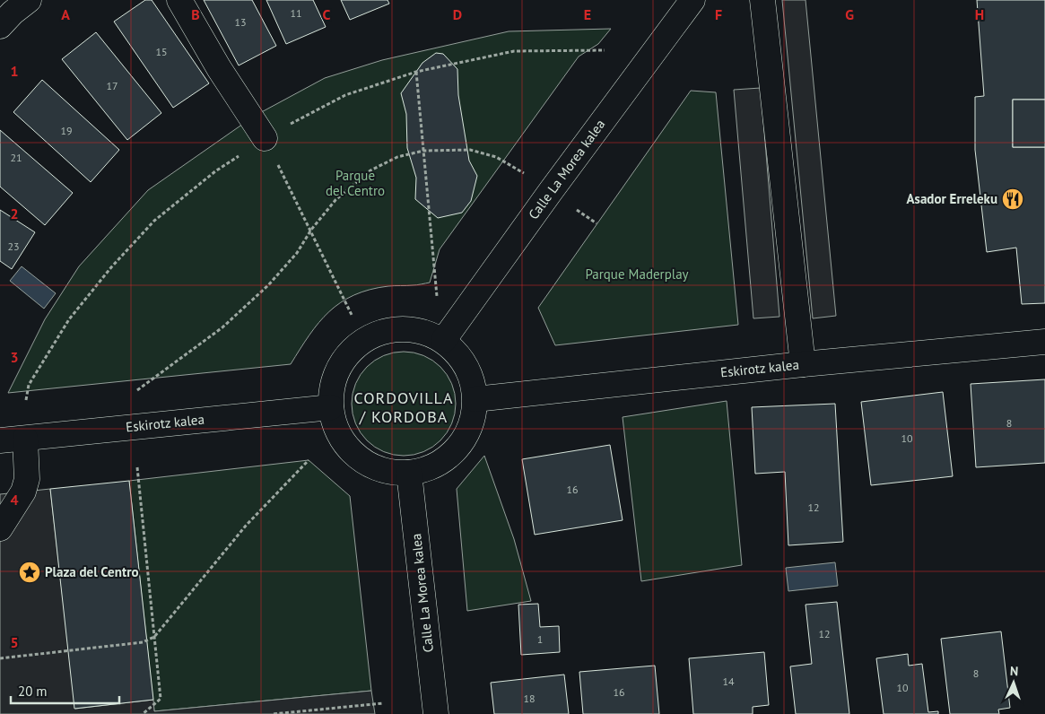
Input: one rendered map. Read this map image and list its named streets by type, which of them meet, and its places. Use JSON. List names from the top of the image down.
{
  "streets": {
    "street": ["Calle La Morea kalea", "Eskirotz kalea"]
  },
  "crossings": [
    ["Calle La Morea kalea", "Eskirotz kalea"]
  ],
  "districts": ["CORDOVILLA / KORDOBA"],
  "parks": ["Parque del Centro", "Parque Maderplay"],
  "places": {
    "restaurant": ["Asador Erreleku"],
    "place": ["Plaza del Centro"]
  },
  "house_numbers": [
    "11",
    "13",
    "15",
    "17",
    "19",
    "21",
    "23",
    "8",
    "10",
    "16",
    "12",
    "12",
    "1",
    "8",
    "14",
    "10",
    "16",
    "18"
  ],
  "scale_bar": "20 m",
  "north": "top",
  "grid": {
    "columns": [
      "A",
      "B",
      "C",
      "D",
      "E",
      "F",
      "G",
      "H"
    ],
    "rows": [
      "1",
      "2",
      "3",
      "4",
      "5"
    ]
  }
}
